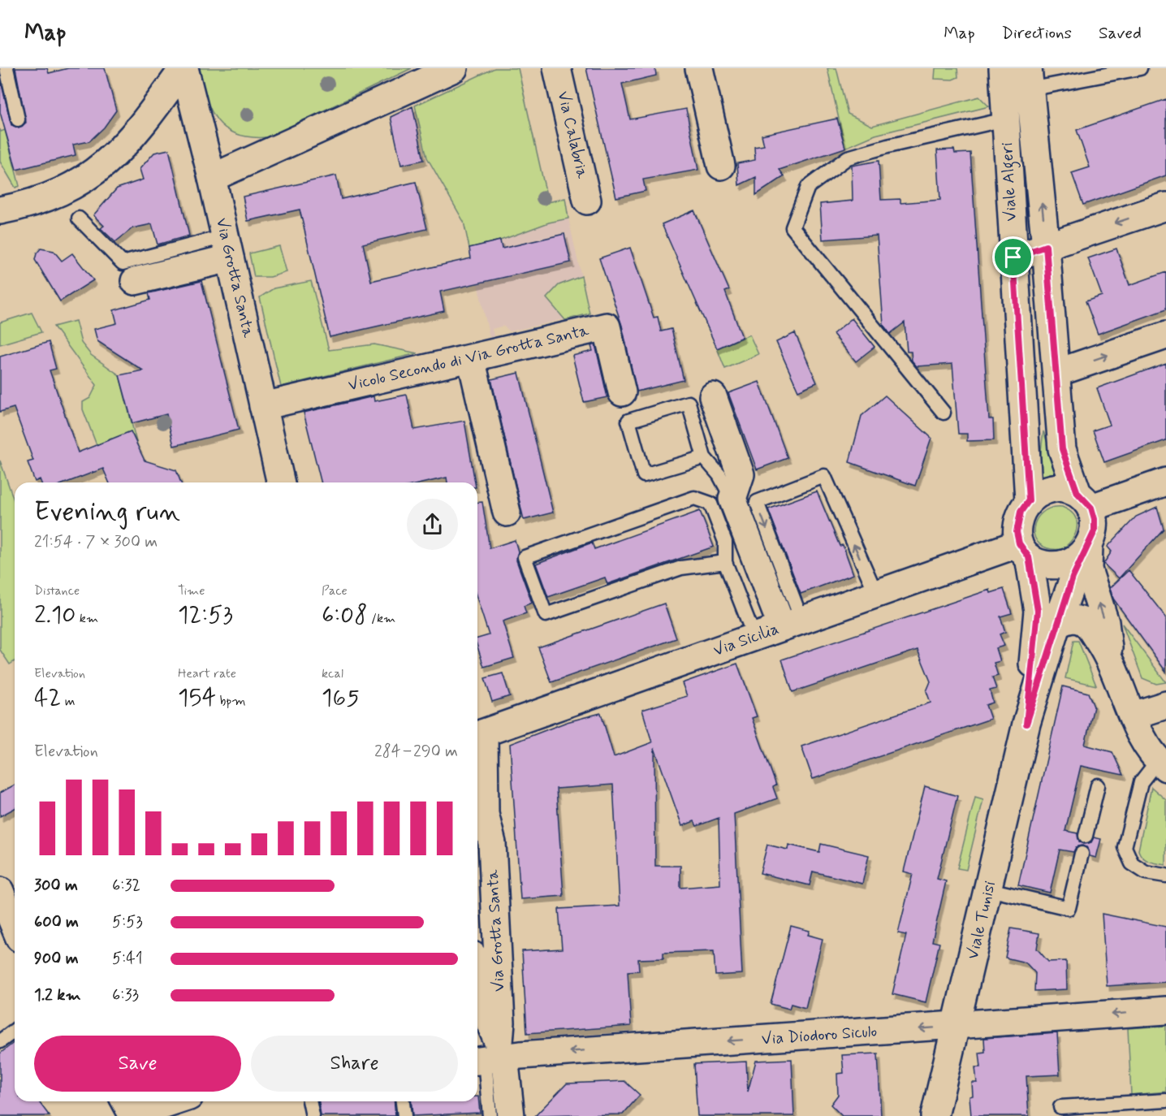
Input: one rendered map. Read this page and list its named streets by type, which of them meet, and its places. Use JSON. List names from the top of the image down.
{
  "streets": {
    "street": [
      "Via Calabria",
      "Viale Algeri",
      "Via Grotta Santa",
      "Vicolo Secondo di Via Grotta Santa",
      "Via Sicilia",
      "Viale Tunisi",
      "Via Diodoro Siculo"
    ]
  },
  "crossings": [
    ["Viale Algeri", "Via Sicilia"],
    ["Via Grotta Santa", "Vicolo Secondo di Via Grotta Santa"],
    ["Via Grotta Santa", "Via Sicilia"],
    ["Via Grotta Santa", "Via Diodoro Siculo"],
    ["Viale Tunisi", "Via Diodoro Siculo"]
  ],
  "one_way": ["Via Diodoro Siculo"],
  "page": {
    "header": "Map",
    "nav": ["Map", "Directions", "Saved"],
    "heading": ["Evening run", "21:54 · 7 × 300 m"],
    "stats": [
      ["Distance", "2.10 km"],
      ["Time", "12:53"],
      ["Pace", "6:08 /km"],
      ["Elevation", "42 m"],
      ["Heart rate", "154 bpm"],
      ["kcal", "165"]
    ],
    "chart": ["Elevation", "284–290 m"],
    "list": [
      {
        "name": "300 m",
        "note": "6:32"
      },
      {
        "name": "600 m",
        "note": "5:53"
      },
      {
        "name": "900 m",
        "note": "5:41"
      },
      {
        "name": "1.2 km",
        "note": "6:33"
      }
    ],
    "buttons": ["Save", "Share"]
  }
}
